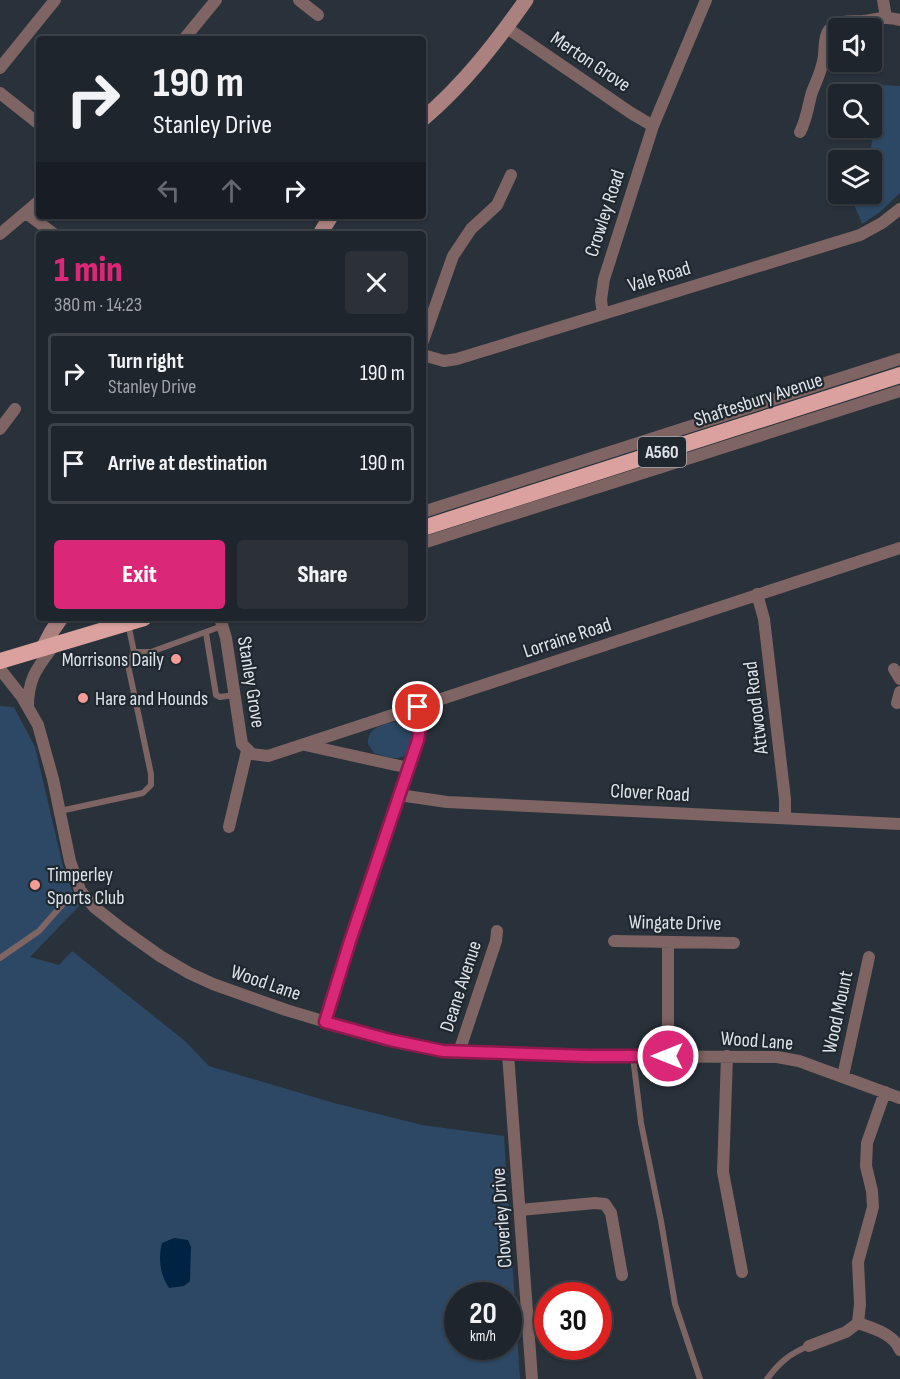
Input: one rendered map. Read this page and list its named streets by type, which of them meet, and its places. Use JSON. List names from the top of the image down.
{
  "streets": {
    "highway": ["Shaftesbury Avenue", "A560"],
    "street": [
      "Merton Grove",
      "Crowley Road",
      "Vale Road",
      "Lorraine Road",
      "Stanley Grove",
      "Attwood Road",
      "Clover Road",
      "Wingate Drive",
      "Wood Lane",
      "Deane Avenue",
      "Wood Mount",
      "Cloverley Drive"
    ]
  },
  "crossings": [
    ["Merton Grove", "Crowley Road"],
    ["Crowley Road", "Vale Road"],
    ["Lorraine Road", "Stanley Grove"],
    ["Lorraine Road", "Attwood Road"],
    ["Attwood Road", "Clover Road"],
    ["Wood Lane", "Deane Avenue"],
    ["Wood Lane", "Wood Mount"],
    ["Wood Lane", "Cloverley Drive"]
  ],
  "places": ["Morrisons Daily", "Hare and Hounds", "Timperley Sports Club"],
  "page": {
    "turn": ["190 m", "Stanley Drive"],
    "heading": ["1 min", "380 m · 14:23"],
    "list": [
      {
        "name": "Turn right",
        "note": "Stanley Drive",
        "value": "190 m"
      },
      {
        "name": "Arrive at destination",
        "value": "190 m"
      }
    ],
    "buttons": ["Exit", "Share"],
    "speed": "20 km/h",
    "limit": "30"
  }
}
